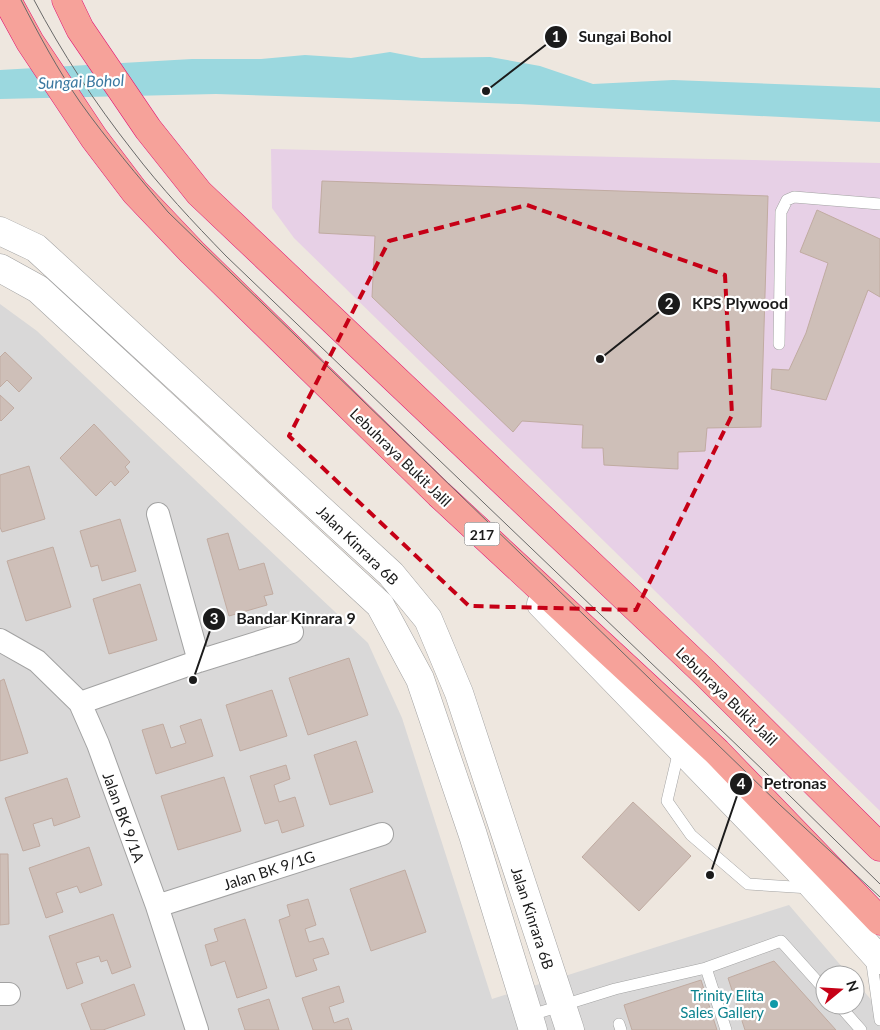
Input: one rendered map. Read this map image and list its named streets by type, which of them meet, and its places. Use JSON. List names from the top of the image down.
{
  "streets": {
    "highway": ["Lebuhraya Bukit Jalil", "217"],
    "street": ["Jalan Kinrara 6B", "Jalan BK 9/1A", "Jalan BK 9/1G"]
  },
  "crossings": [
    ["Jalan BK 9/1A", "Jalan BK 9/1G"]
  ],
  "water": ["Sungai Bohol"],
  "places": [
    "Sungai Bohol",
    "KPS Plywood",
    "Bandar Kinrara 9",
    "Petronas",
    "Trinity Elita Sales Gallery"
  ],
  "north": "right"
}
